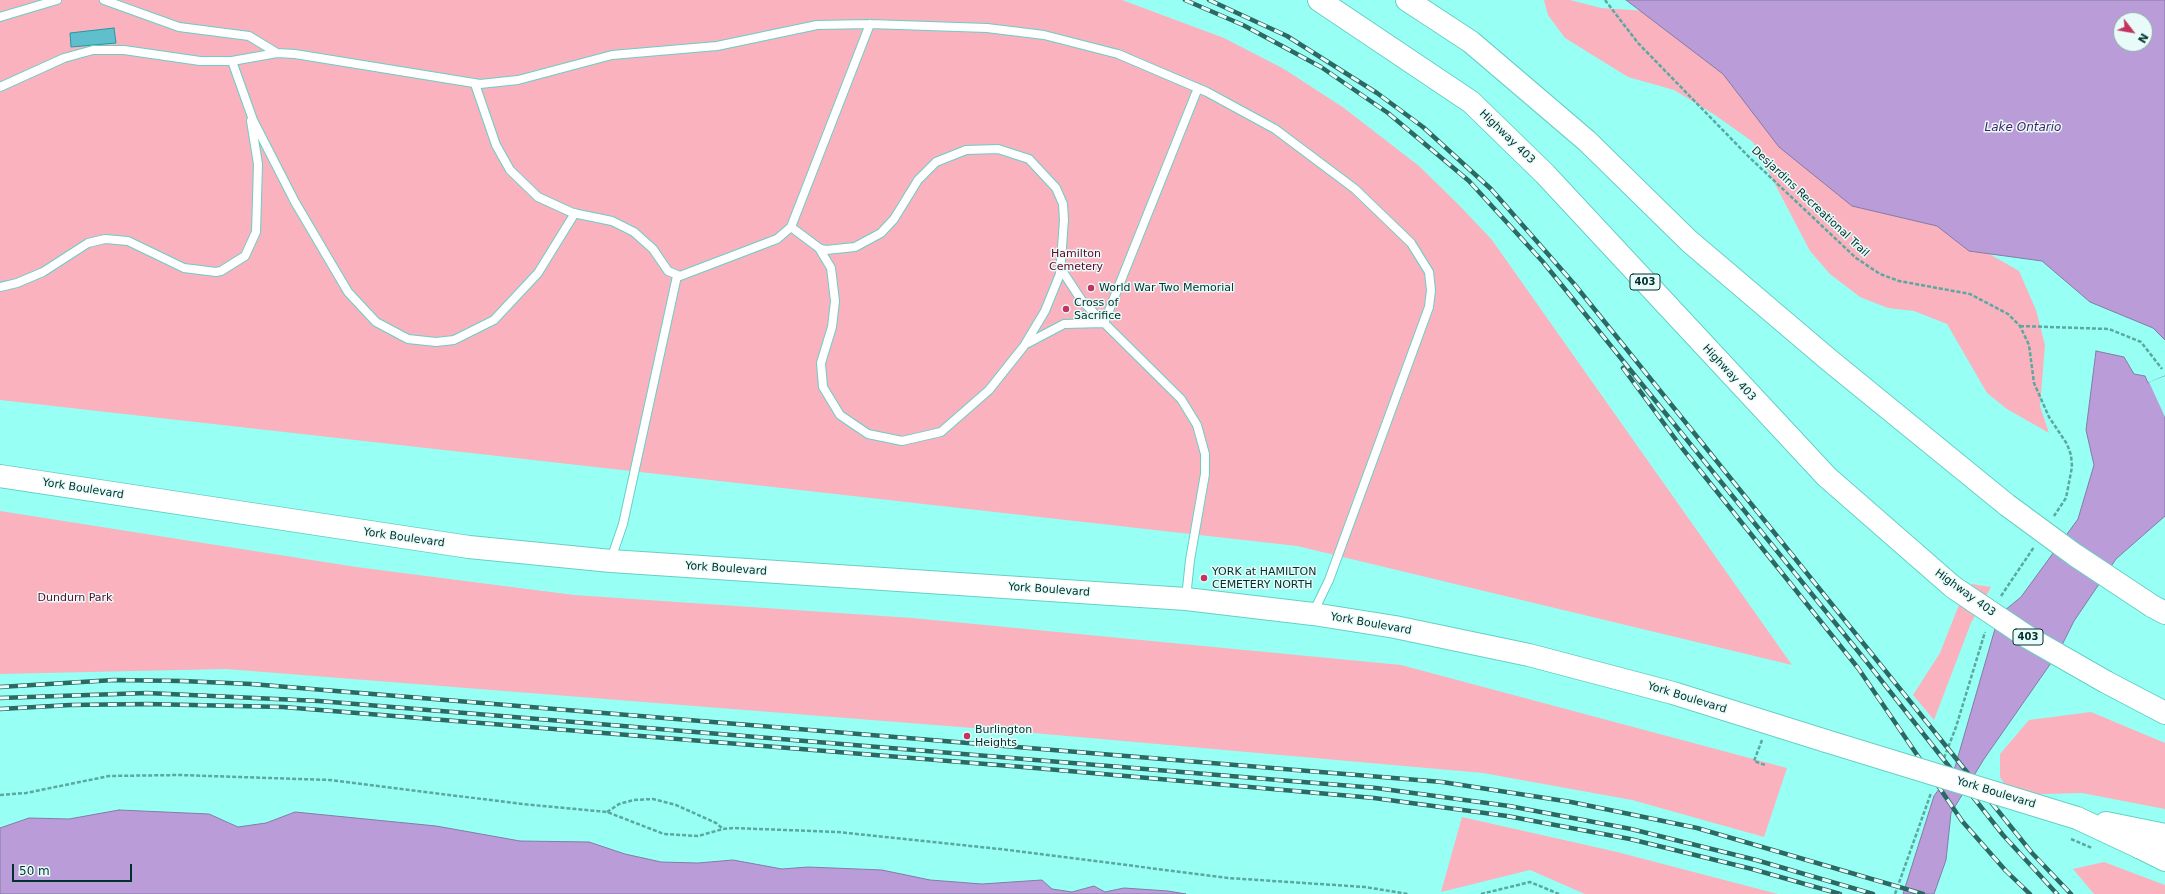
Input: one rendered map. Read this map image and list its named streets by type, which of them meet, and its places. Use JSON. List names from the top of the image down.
{
  "streets": {
    "main road": ["Highway 403", "403", "York Boulevard"],
    "path": ["Desjardins Recreational Trail"]
  },
  "water": ["Lake Ontario"],
  "parks": ["Hamilton Cemetery", "Dundurn Park"],
  "places": [
    "World War Two Memorial",
    "Cross of Sacrifice",
    "YORK at HAMILTON CEMETERY NORTH",
    "Burlington Heights"
  ],
  "scale_bar": "50 m",
  "north": "bottom right"
}
